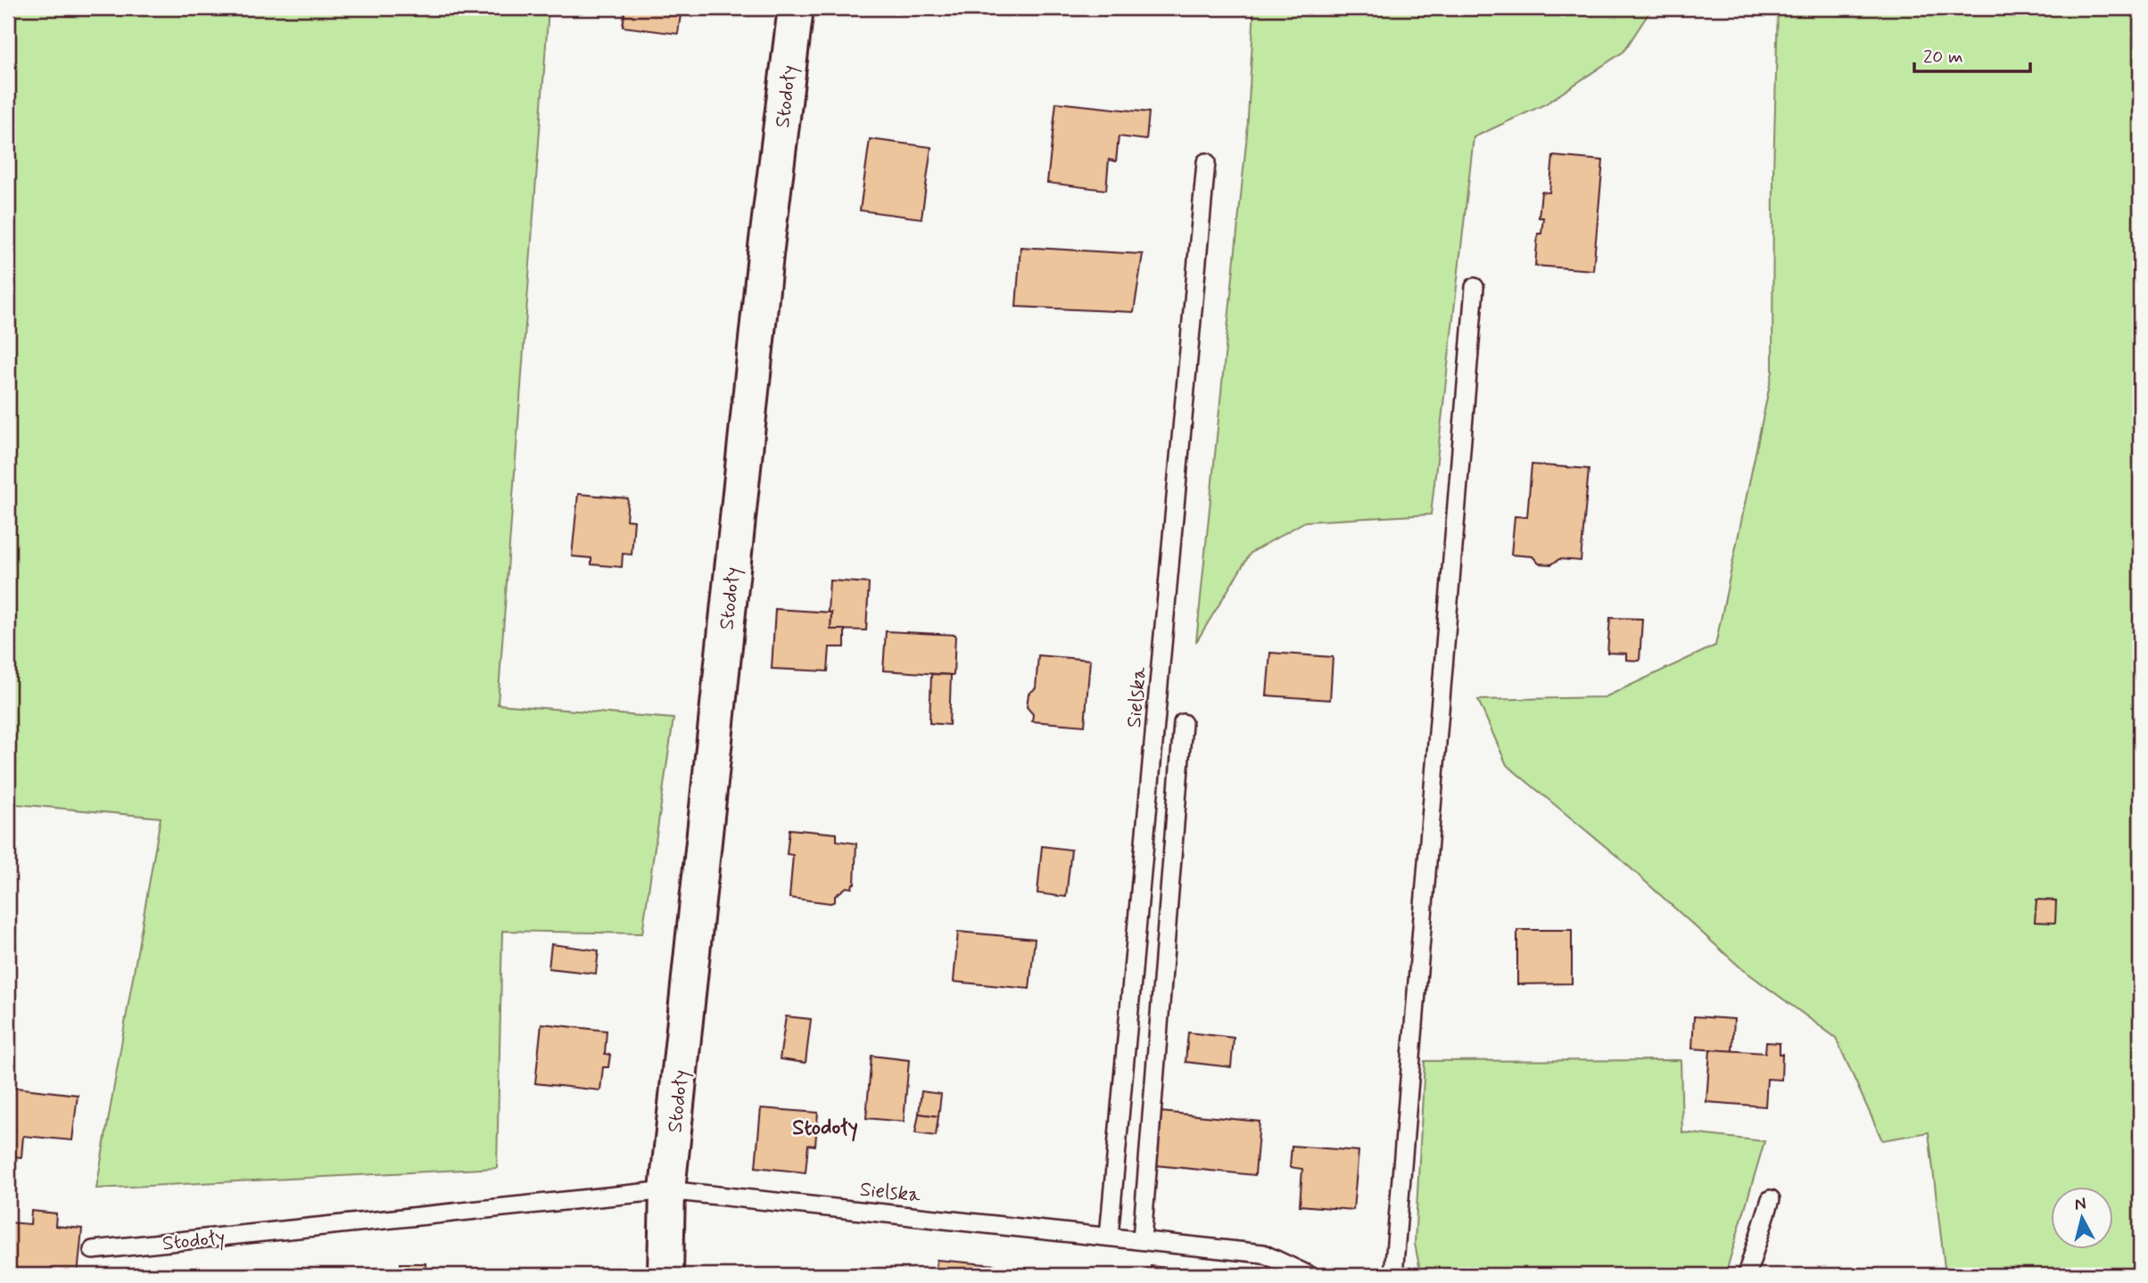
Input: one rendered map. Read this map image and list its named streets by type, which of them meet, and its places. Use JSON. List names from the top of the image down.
{
  "streets": {
    "street": ["Stodoły"],
    "lane": ["Sielska"]
  },
  "crossings": [
    ["Stodoły", "Sielska"]
  ],
  "districts": ["Stodoły"],
  "scale_bar": "20 m",
  "north": "top"
}
